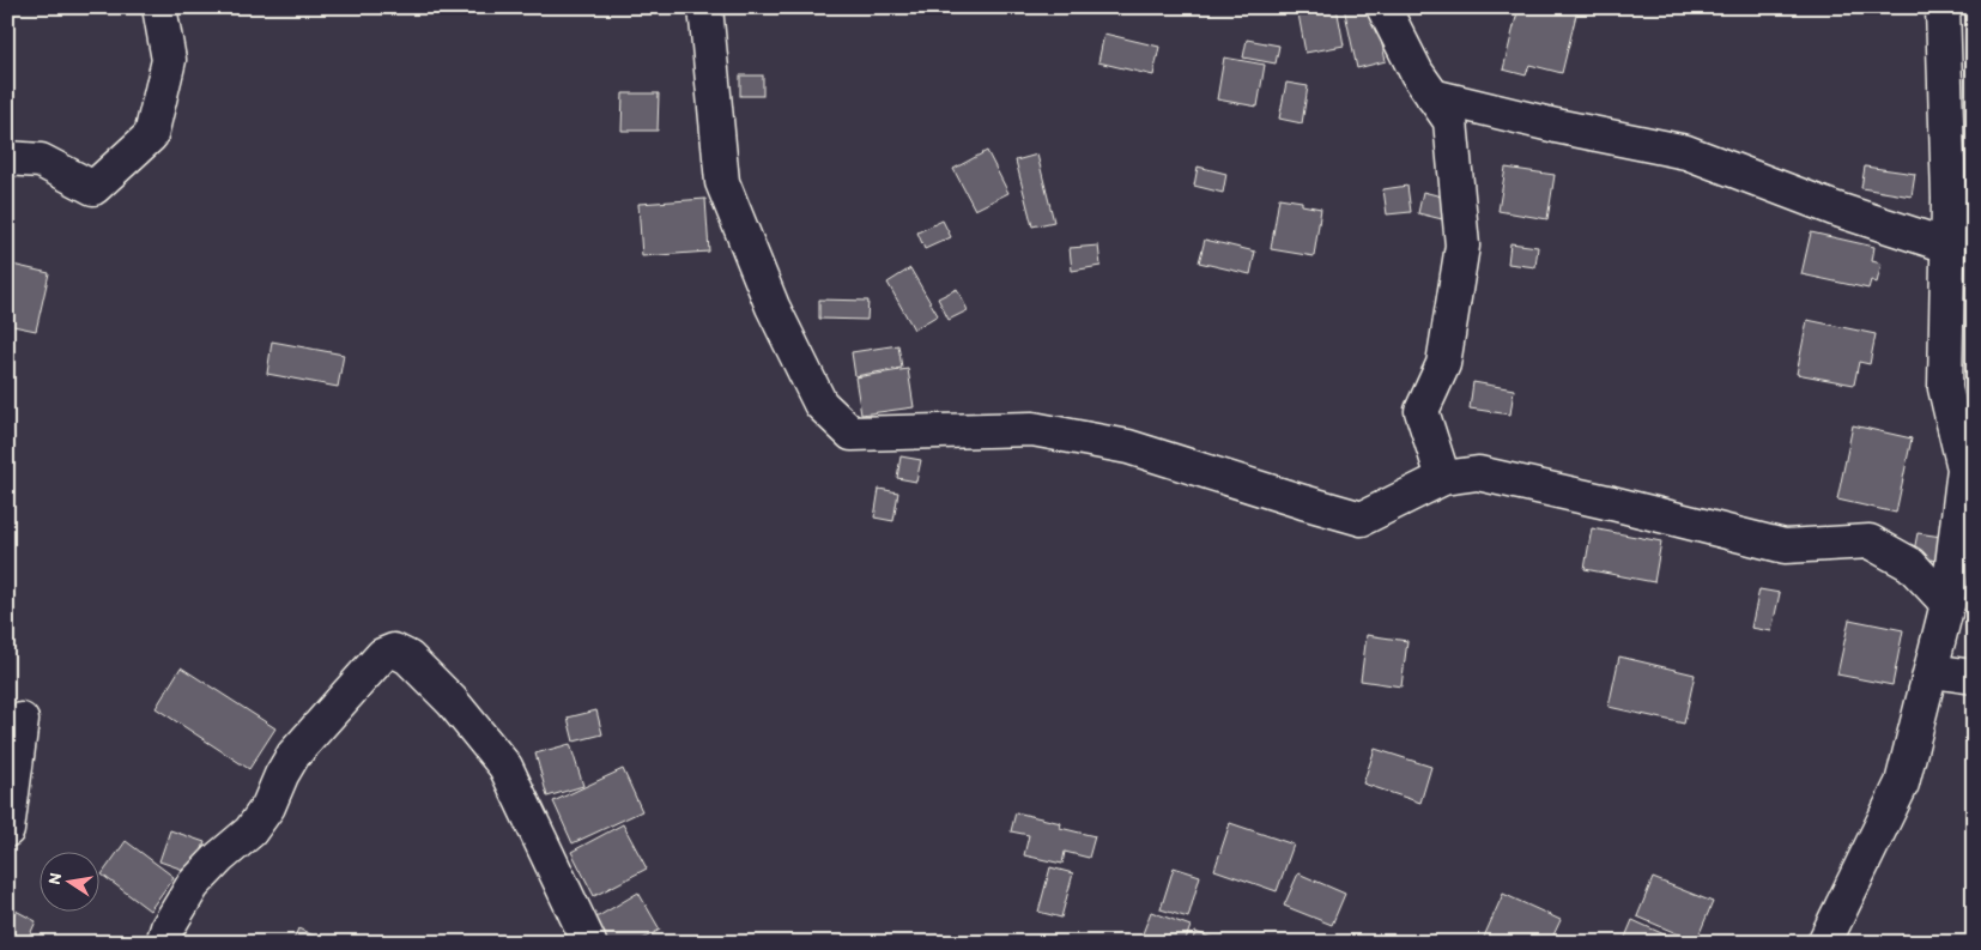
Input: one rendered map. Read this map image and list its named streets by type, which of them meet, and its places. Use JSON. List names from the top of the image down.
{
  "north": "left"
}
